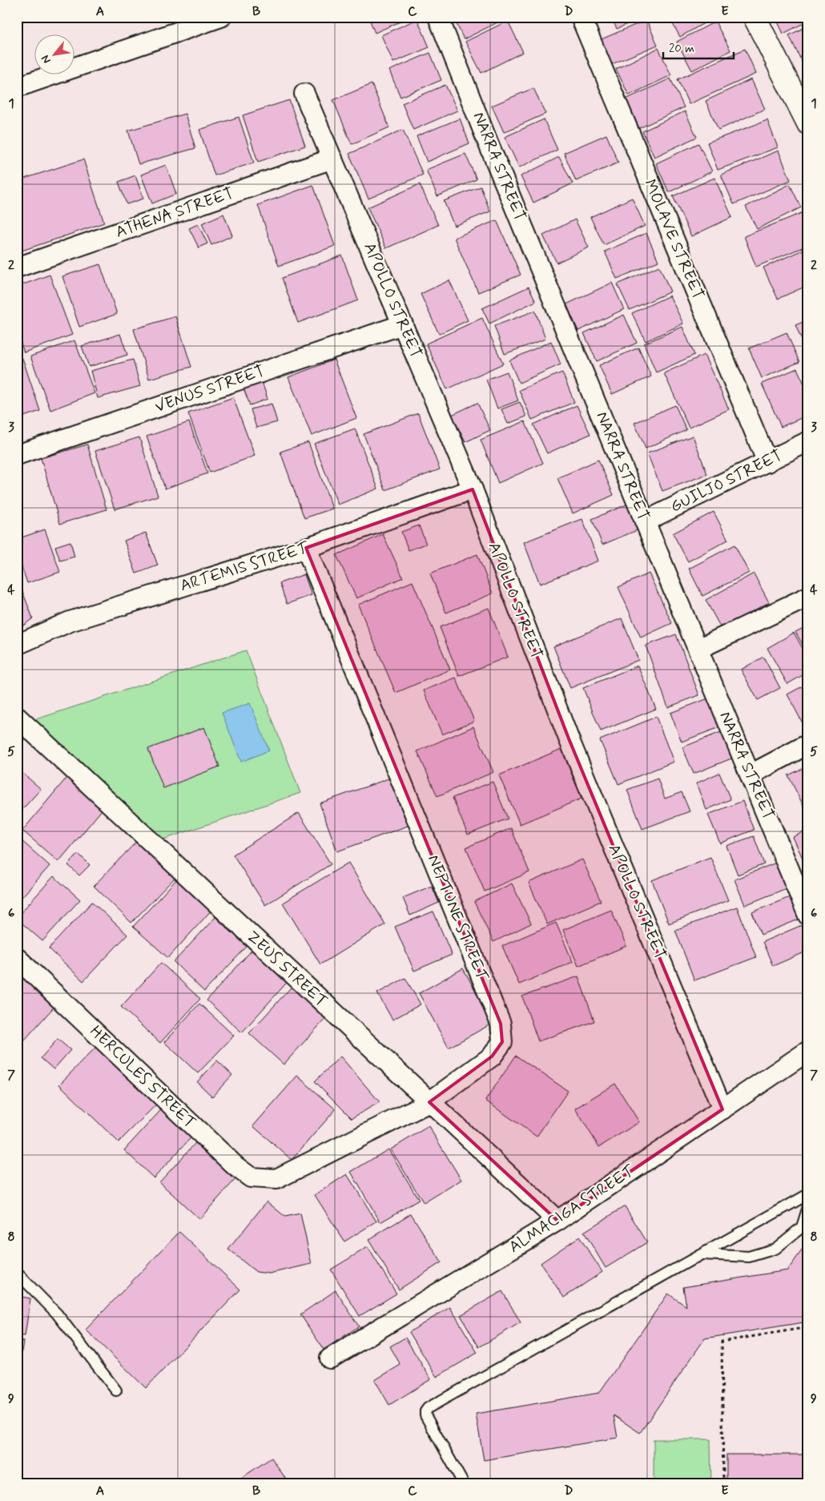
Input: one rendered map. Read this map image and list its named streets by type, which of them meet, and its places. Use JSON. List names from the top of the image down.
{
  "streets": {
    "street": [
      "NARRA STREET",
      "ATHENA STREET",
      "MOLAVE STREET",
      "APOLLO STREET",
      "VENUS STREET",
      "GUILJO STREET",
      "ARTEMIS STREET",
      "NEPTUNE STREET",
      "ZEUS STREET",
      "HERCULES STREET",
      "ALMACIGA STREET"
    ]
  },
  "crossings": [
    ["NARRA STREET", "GUILJO STREET"],
    ["ATHENA STREET", "APOLLO STREET"],
    ["MOLAVE STREET", "GUILJO STREET"],
    ["APOLLO STREET", "VENUS STREET"],
    ["APOLLO STREET", "ARTEMIS STREET"],
    ["APOLLO STREET", "ALMACIGA STREET"],
    ["ARTEMIS STREET", "NEPTUNE STREET"],
    ["NEPTUNE STREET", "ZEUS STREET"],
    ["NEPTUNE STREET", "HERCULES STREET"],
    ["ZEUS STREET", "ALMACIGA STREET"]
  ],
  "scale_bar": "20 m",
  "north": "bottom left",
  "grid": {
    "columns": [
      "A",
      "B",
      "C",
      "D",
      "E"
    ],
    "rows": [
      "1",
      "2",
      "3",
      "4",
      "5",
      "6",
      "7",
      "8",
      "9"
    ]
  }
}
